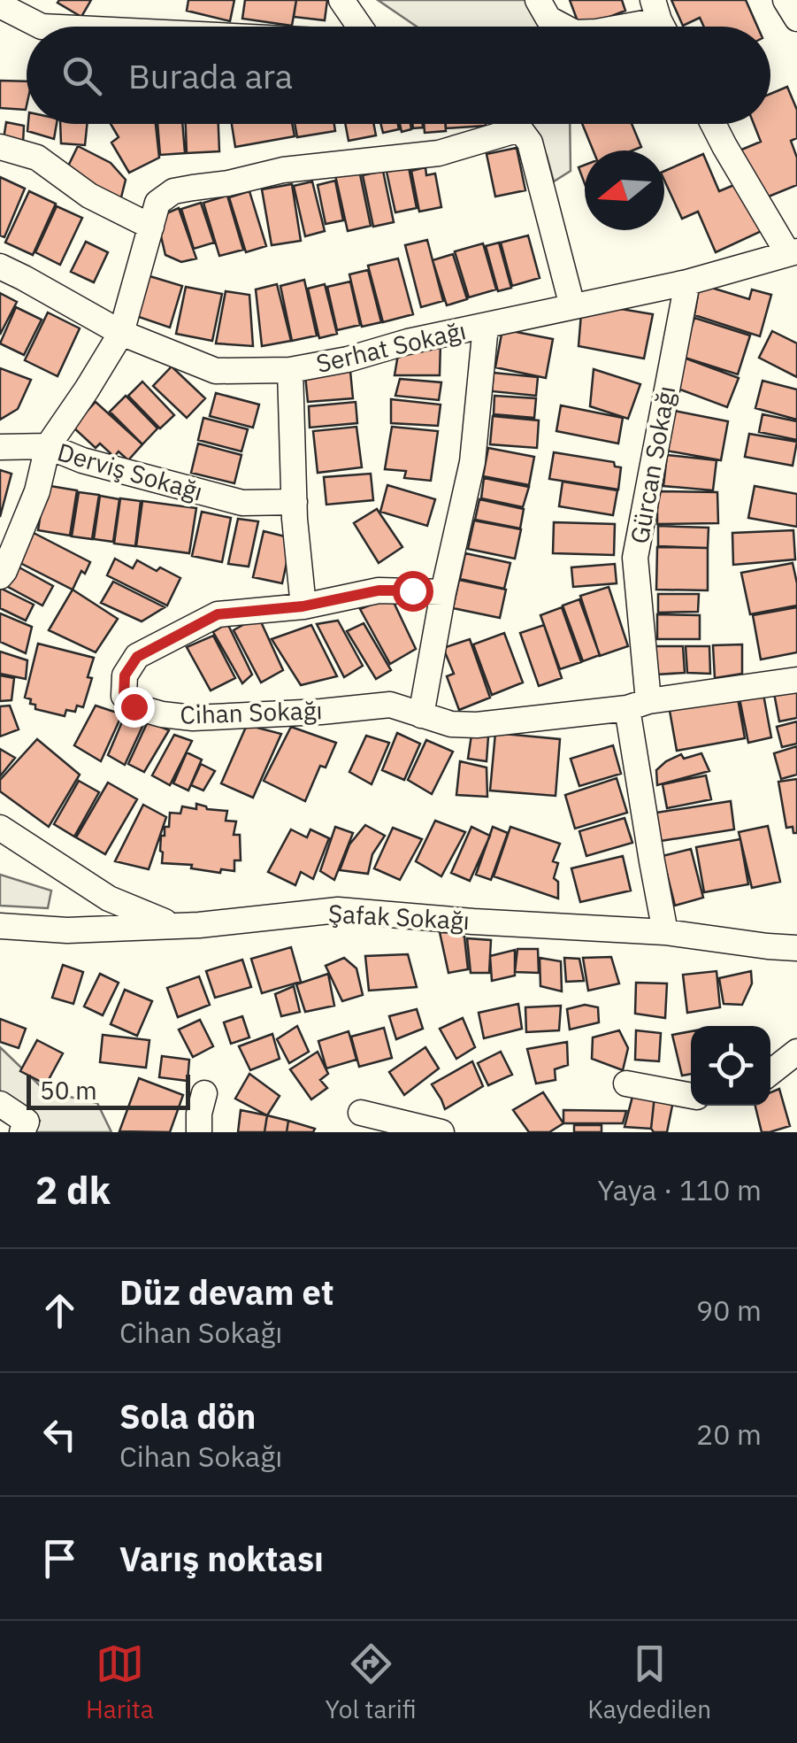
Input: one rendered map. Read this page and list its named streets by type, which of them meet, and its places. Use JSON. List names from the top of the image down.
{
  "streets": {
    "street": [
      "Serhat Sokağı",
      "Gürcan Sokağı",
      "Derviş Sokağı",
      "Cihan Sokağı",
      "Şafak Sokağı"
    ]
  },
  "crossings": [
    ["Serhat Sokağı", "Gürcan Sokağı"],
    ["Gürcan Sokağı", "Cihan Sokağı"],
    ["Gürcan Sokağı", "Şafak Sokağı"]
  ],
  "scale_bar": "50 m",
  "north": "left",
  "page": {
    "search": "Burada ara",
    "scale": "50 m",
    "heading": ["2 dk", "Yaya · 110 m"],
    "list": [
      ["Düz devam et", "Cihan Sokağı", "90 m"],
      ["Sola dön", "Cihan Sokağı", "20 m"],
      "Varış noktası"
    ],
    "nav": ["Harita", "Yol tarifi", "Kaydedilen"]
  }
}
